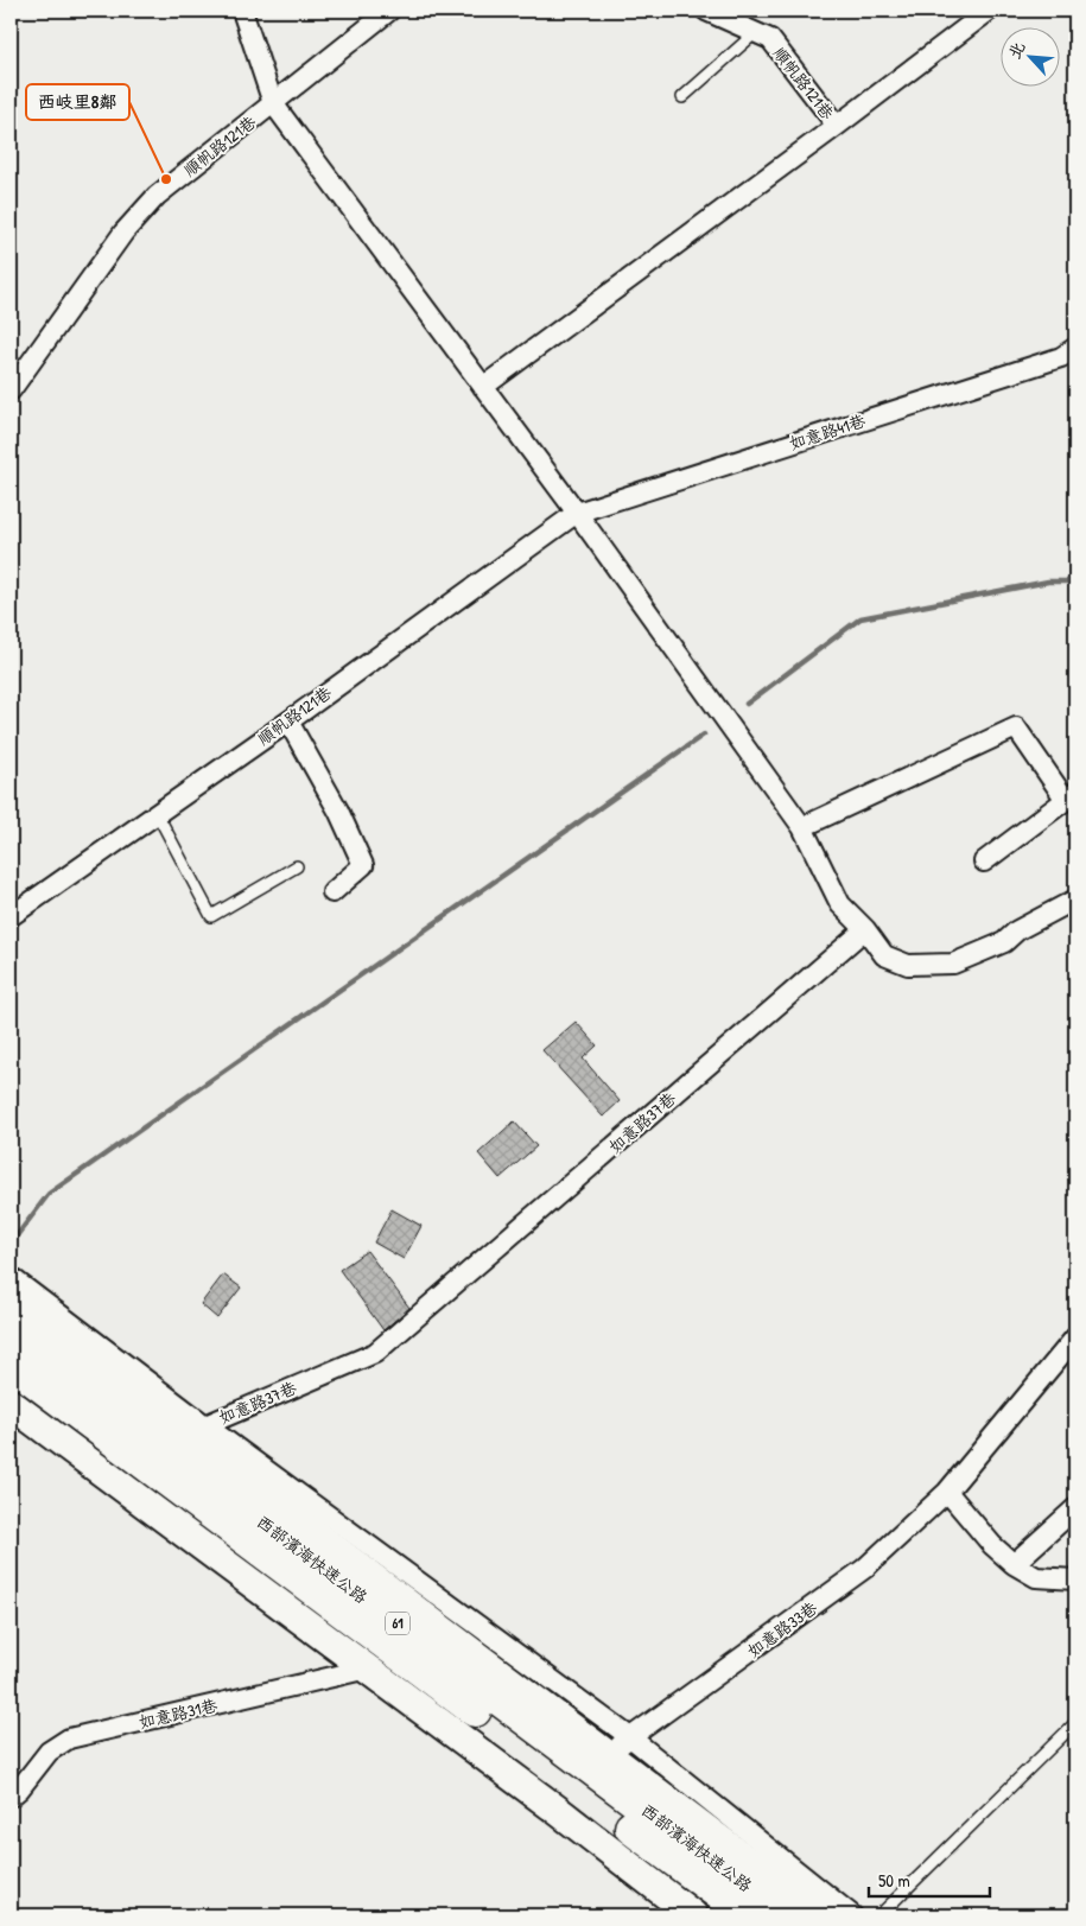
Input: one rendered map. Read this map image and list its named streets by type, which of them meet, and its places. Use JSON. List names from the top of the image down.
{
  "streets": {
    "highway": ["西部濱海快速公路", "61"],
    "street": [
      "順帆路121巷",
      "如意路41巷",
      "如意路37巷",
      "如意路33巷",
      "如意路31巷"
    ]
  },
  "crossings": [
    ["順帆路121巷", "如意路41巷"]
  ],
  "places": ["西岐里8鄰"],
  "scale_bar": "50 m",
  "north": "top left"
}
